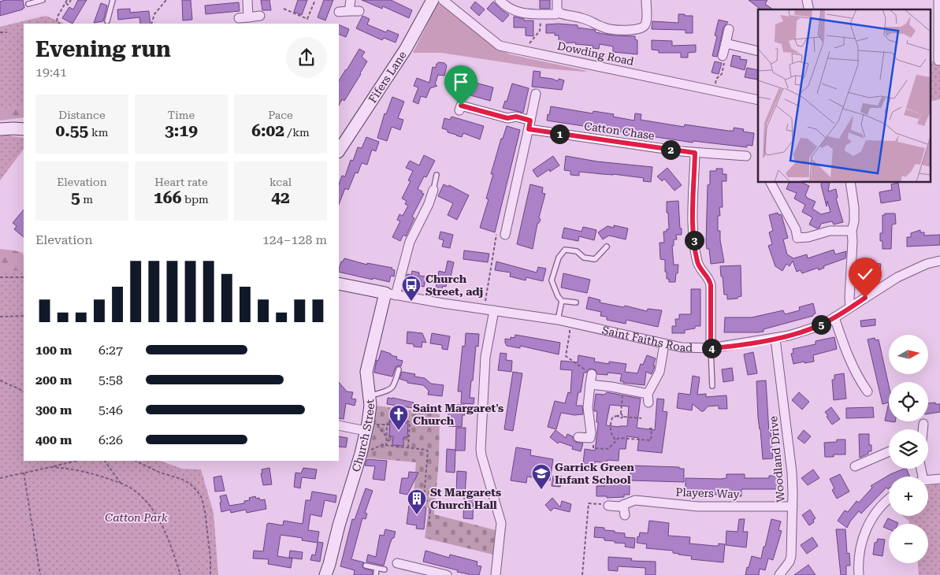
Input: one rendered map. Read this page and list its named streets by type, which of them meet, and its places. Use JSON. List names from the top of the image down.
{
  "streets": {
    "street": [
      "Dowding Road",
      "Fifers Lane",
      "Catton Chase",
      "Saint Faiths Road",
      "Church Street",
      "Woodland Drive",
      "Players Way"
    ]
  },
  "crossings": [
    ["Saint Faiths Road", "Church Street"],
    ["Saint Faiths Road", "Woodland Drive"],
    ["Woodland Drive", "Players Way"]
  ],
  "parks": ["Catton Park"],
  "places": {
    "bus stop": ["Church Street, adj"],
    "church": ["Saint Margaret's Church"],
    "school or university": ["Garrick Green Infant School"],
    "building": ["St Margarets Church Hall"]
  },
  "north": "right",
  "page": {
    "heading": ["Evening run", "19:41"],
    "stats": [
      ["Distance", "0.55 km"],
      ["Time", "3:19"],
      ["Pace", "6:02 /km"],
      ["Elevation", "5 m"],
      ["Heart rate", "166 bpm"],
      ["kcal", "42"]
    ],
    "pins": [
      "1",
      "2",
      "3",
      "5",
      "4"
    ],
    "chart": ["Elevation", "124–128 m"],
    "map_buttons": ["+", "−"],
    "list": [
      {
        "name": "100 m",
        "note": "6:27"
      },
      {
        "name": "200 m",
        "note": "5:58"
      },
      {
        "name": "300 m",
        "note": "5:46"
      },
      {
        "name": "400 m",
        "note": "6:26"
      }
    ]
  }
}
